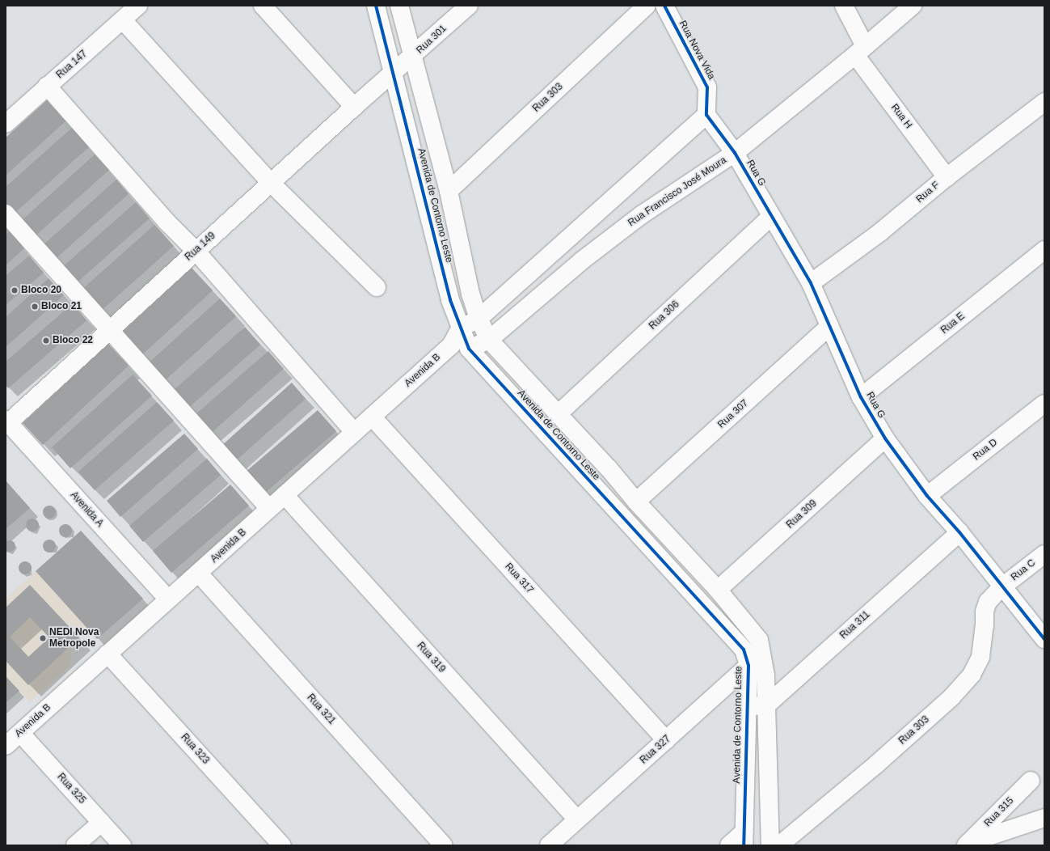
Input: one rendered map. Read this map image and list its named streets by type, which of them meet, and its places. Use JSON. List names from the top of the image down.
{
  "streets": {
    "street": [
      "Rua 301",
      "Rua Nova Vida",
      "Rua 147",
      "Rua 303",
      "Rua H",
      "Rua G",
      "Rua Francisco José Moura",
      "Rua F",
      "Avenida de Contorno Leste",
      "Rua 149",
      "Rua 306",
      "Rua E",
      "Avenida B",
      "Rua 307",
      "Rua D",
      "Avenida A",
      "Rua 309",
      "Rua C",
      "Rua 317",
      "Rua 311",
      "Rua 319",
      "Rua 321",
      "Rua 323",
      "Rua 327",
      "Rua 325",
      "Rua 315"
    ]
  },
  "crossings": [
    ["Rua 301", "Avenida de Contorno Leste"],
    ["Rua 301", "Rua 149"],
    ["Rua 303", "Rua G"],
    ["Rua 303", "Avenida de Contorno Leste"],
    ["Rua 303", "Rua C"],
    ["Rua H", "Rua Francisco José Moura"],
    ["Rua H", "Rua F"],
    ["Rua G", "Rua Francisco José Moura"],
    ["Rua G", "Rua F"],
    ["Rua G", "Rua 306"],
    ["Rua G", "Rua E"],
    ["Rua G", "Rua 307"],
    ["Rua G", "Rua D"],
    ["Rua G", "Rua 309"],
    ["Rua G", "Rua C"],
    ["Rua G", "Rua 311"],
    ["Rua Francisco José Moura", "Avenida de Contorno Leste"],
    ["Avenida de Contorno Leste", "Rua 149"],
    ["Avenida de Contorno Leste", "Rua 306"],
    ["Avenida de Contorno Leste", "Avenida B"],
    ["Avenida de Contorno Leste", "Rua 307"],
    ["Avenida de Contorno Leste", "Rua 309"],
    ["Avenida de Contorno Leste", "Rua 311"],
    ["Avenida de Contorno Leste", "Rua 327"],
    ["Rua 149", "Avenida A"],
    ["Avenida B", "Avenida A"],
    ["Avenida B", "Rua 317"],
    ["Avenida B", "Rua 319"],
    ["Avenida B", "Rua 321"],
    ["Avenida B", "Rua 323"],
    ["Avenida B", "Rua 325"],
    ["Rua 317", "Rua 327"],
    ["Rua 319", "Rua 327"]
  ],
  "places": [
    "Bloco 20",
    "Bloco 21",
    "Bloco 22",
    "NEDI Nova Metropole"
  ]
}
